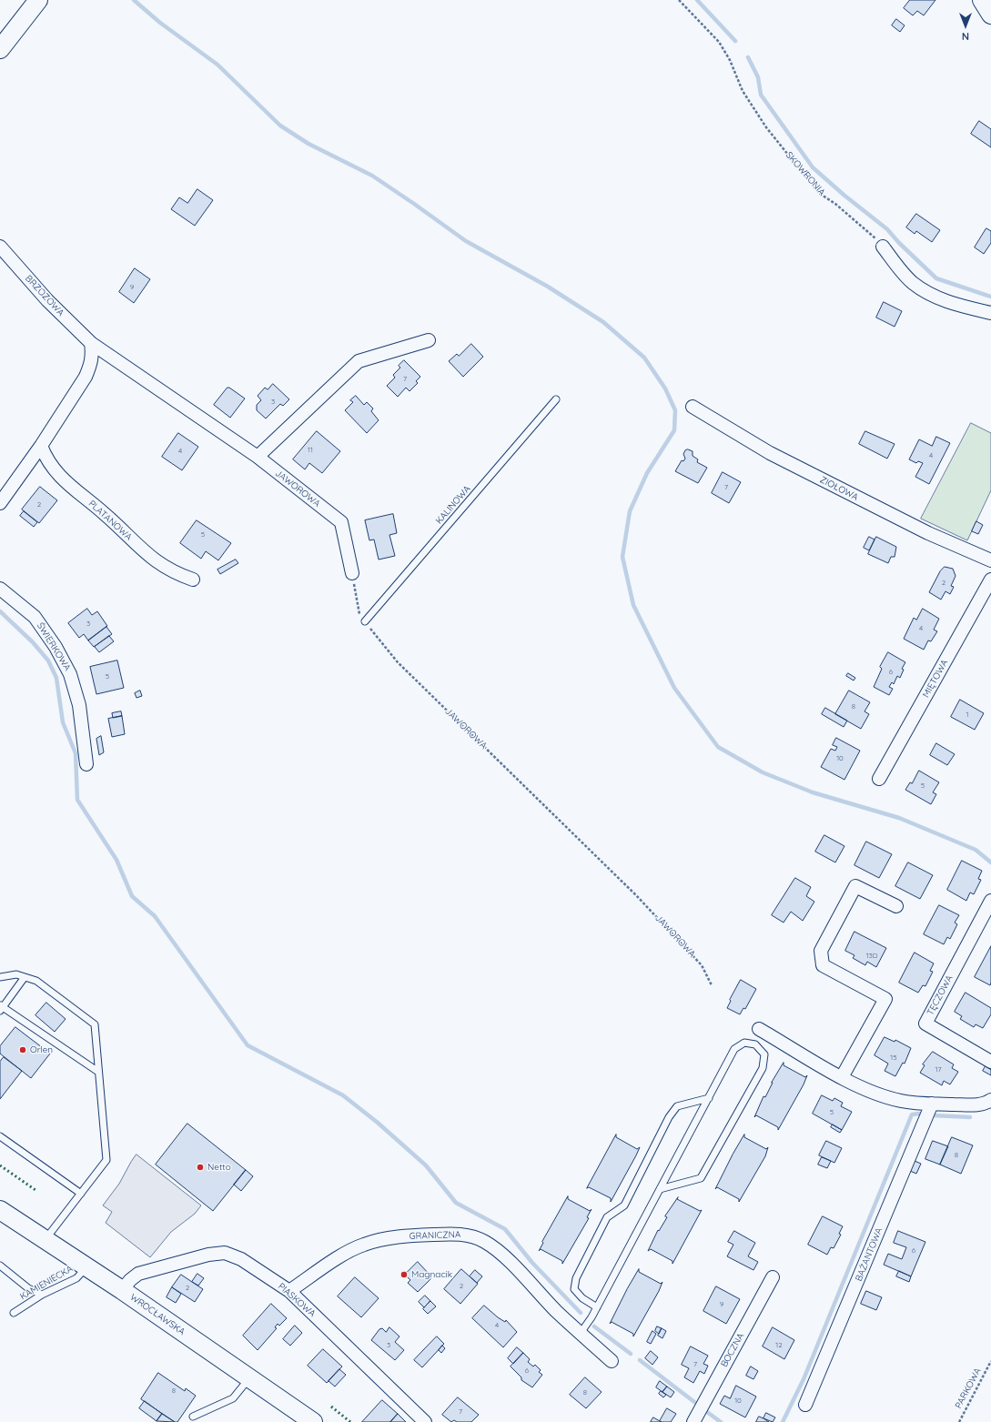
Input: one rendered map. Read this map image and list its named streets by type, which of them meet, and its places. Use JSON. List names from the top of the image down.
{
  "streets": {
    "main road": ["WROCŁAWSKA"],
    "street": [
      "BRZOZOWA",
      "JAWOROWA",
      "ZIOŁOWA",
      "PLATANOWA",
      "ŚWIERKOWA",
      "MIĘTOWA",
      "TĘCZOWA",
      "GRANICZNA",
      "BAŻANTOWA",
      "PIASKOWA",
      "BOCZNA"
    ],
    "lane": ["KALINOWA", "KAMIENIECKA"],
    "path": ["SKOWRONIA", "PARKOWA"]
  },
  "crossings": [
    ["BRZOZOWA", "JAWOROWA"],
    ["JAWOROWA", "KALINOWA"],
    ["GRANICZNA", "PIASKOWA"],
    ["KAMIENIECKA", "WROCŁAWSKA"],
    ["PIASKOWA", "WROCŁAWSKA"]
  ],
  "places": ["Orlen", "Netto", "Magnacik"],
  "house_numbers": [
    "9",
    "7",
    "3",
    "11",
    "4",
    "4",
    "7",
    "2",
    "5",
    "2",
    "3",
    "4",
    "6",
    "5",
    "8",
    "1",
    "10",
    "5",
    "13D",
    "15",
    "17",
    "5",
    "8",
    "6",
    "2",
    "2",
    "9",
    "4",
    "3",
    "12",
    "7",
    "6",
    "8",
    "8",
    "10",
    "7"
  ],
  "north": "bottom"
}
